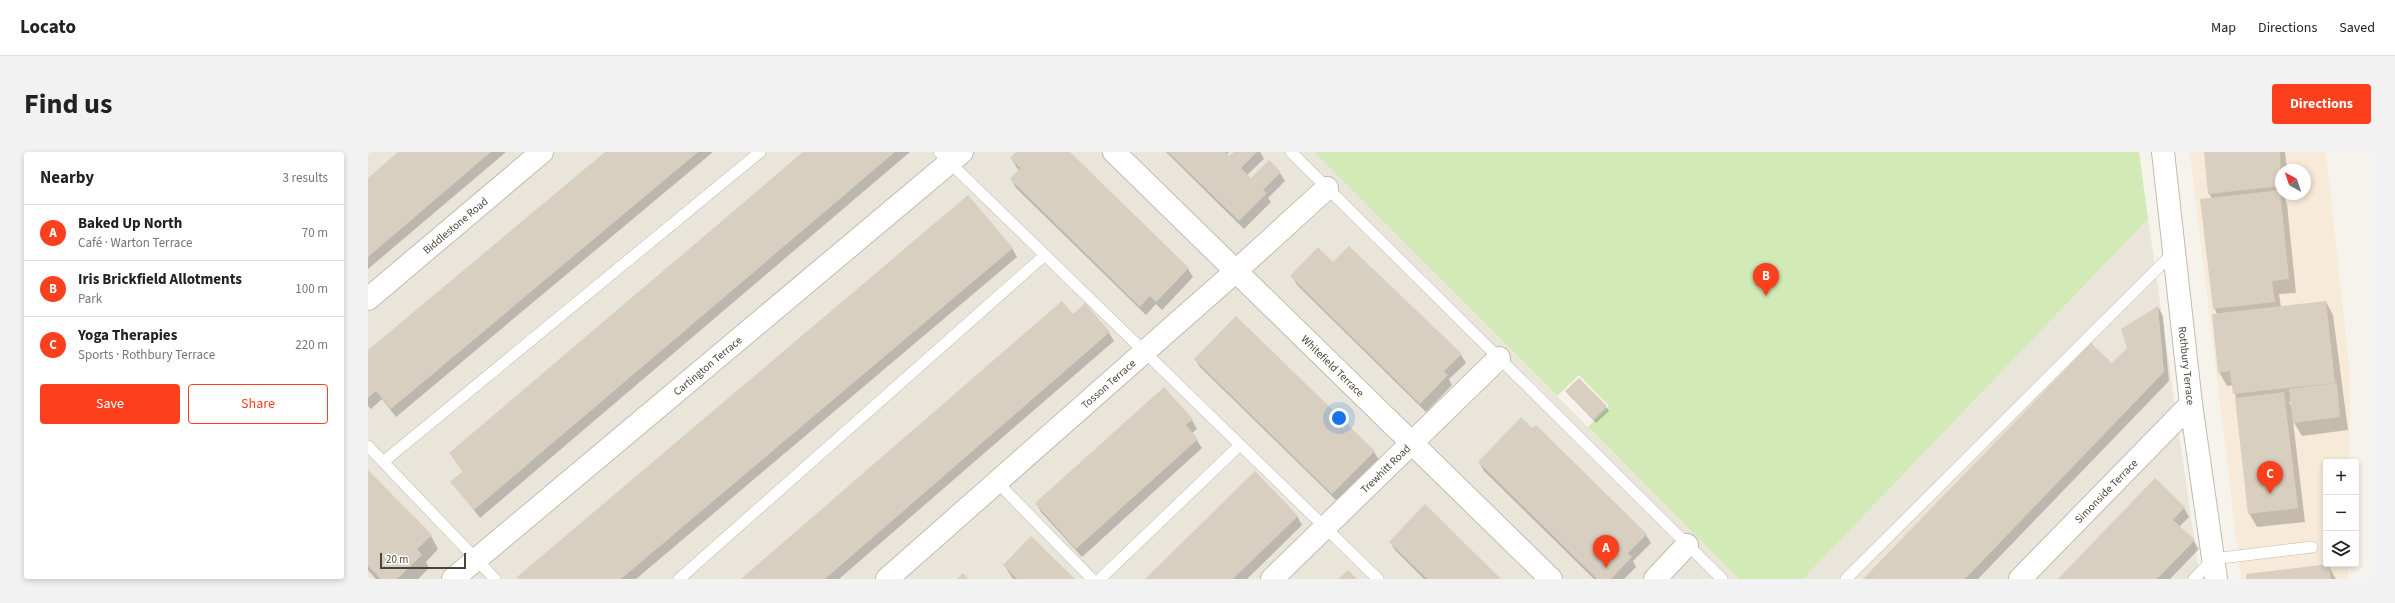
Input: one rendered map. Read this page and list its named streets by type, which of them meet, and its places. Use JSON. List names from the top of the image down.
{
  "streets": {
    "street": [
      "Biddlestone Road",
      "Cartington Terrace",
      "Whitefield Terrace",
      "Rothbury Terrace",
      "Tosson Terrace",
      "Trewhitt Road",
      "Simonside Terrace"
    ]
  },
  "crossings": [
    ["Whitefield Terrace", "Tosson Terrace"],
    ["Whitefield Terrace", "Trewhitt Road"],
    ["Rothbury Terrace", "Simonside Terrace"]
  ],
  "scale_bar": "20 m",
  "north": "top left",
  "page": {
    "header": "Locato",
    "nav": ["Map", "Directions", "Saved"],
    "title": "Find us",
    "buttons": [
      "Directions",
      ["Save", "Share"]
    ],
    "heading": ["Nearby", "3 results"],
    "list": [
      {
        "mark": "A",
        "name": "Baked Up North",
        "note": "Café · Warton Terrace",
        "value": "70 m"
      },
      {
        "mark": "B",
        "name": "Iris Brickfield Allotments",
        "note": "Park",
        "value": "100 m"
      },
      {
        "mark": "C",
        "name": "Yoga Therapies",
        "note": "Sports · Rothbury Terrace",
        "value": "220 m"
      }
    ],
    "pins": ["B", "C", "A"],
    "map_buttons": ["+", "−"],
    "scale": "20 m"
  }
}
